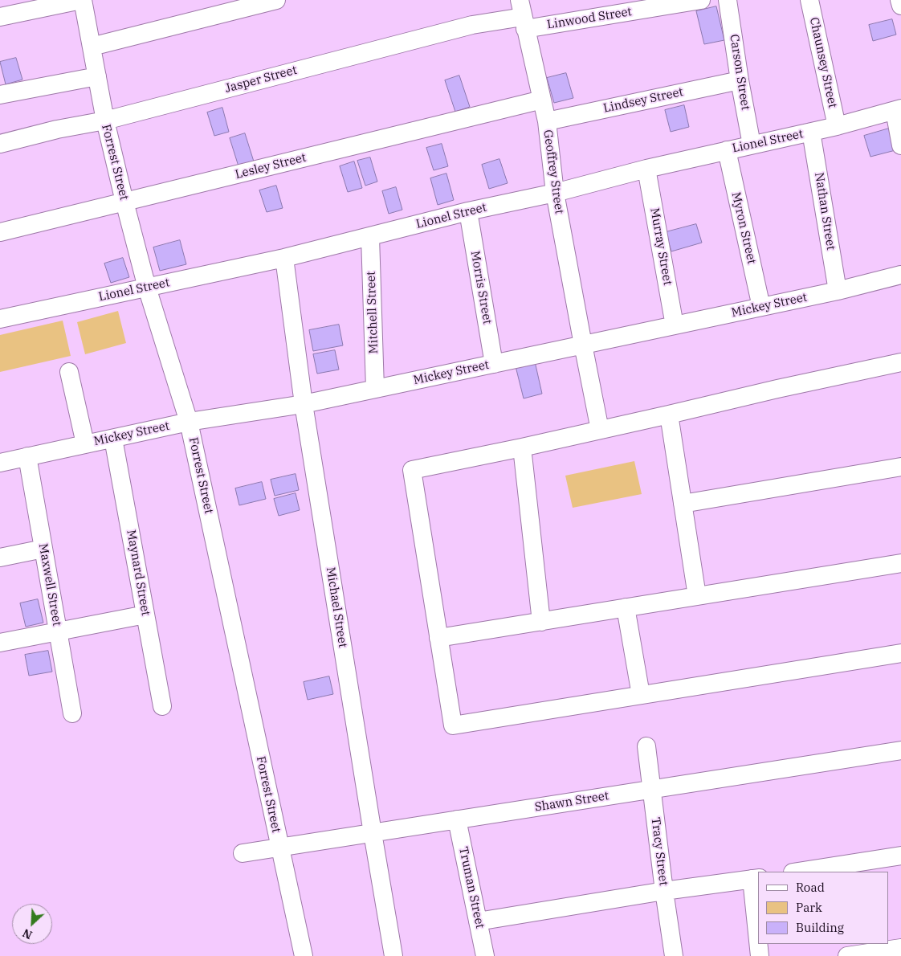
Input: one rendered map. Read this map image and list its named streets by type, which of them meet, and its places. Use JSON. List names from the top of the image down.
{
  "streets": {
    "street": [
      "Linwood Street",
      "Chaunsey Street",
      "Carson Street",
      "Jasper Street",
      "Lindsey Street",
      "Lionel Street",
      "Forrest Street",
      "Lesley Street",
      "Geoffrey Street",
      "Nathan Street",
      "Myron Street",
      "Murray Street",
      "Morris Street",
      "Mickey Street",
      "Mitchell Street",
      "Maynard Street",
      "Maxwell Street",
      "Michael Street",
      "Shawn Street",
      "Tracy Street",
      "Truman Street"
    ]
  },
  "crossings": [
    ["Linwood Street", "Jasper Street"],
    ["Linwood Street", "Geoffrey Street"],
    ["Chaunsey Street", "Lionel Street"],
    ["Carson Street", "Lindsey Street"],
    ["Carson Street", "Lionel Street"],
    ["Jasper Street", "Forrest Street"],
    ["Jasper Street", "Geoffrey Street"],
    ["Lindsey Street", "Geoffrey Street"],
    ["Lionel Street", "Forrest Street"],
    ["Lionel Street", "Geoffrey Street"],
    ["Lionel Street", "Nathan Street"],
    ["Lionel Street", "Myron Street"],
    ["Lionel Street", "Murray Street"],
    ["Lionel Street", "Morris Street"],
    ["Lionel Street", "Mitchell Street"],
    ["Lionel Street", "Michael Street"],
    ["Forrest Street", "Lesley Street"],
    ["Forrest Street", "Mickey Street"],
    ["Forrest Street", "Shawn Street"],
    ["Lesley Street", "Geoffrey Street"],
    ["Geoffrey Street", "Mickey Street"],
    ["Nathan Street", "Mickey Street"],
    ["Myron Street", "Mickey Street"],
    ["Murray Street", "Mickey Street"],
    ["Morris Street", "Mickey Street"],
    ["Mickey Street", "Mitchell Street"],
    ["Mickey Street", "Maynard Street"],
    ["Mickey Street", "Maxwell Street"],
    ["Mickey Street", "Michael Street"],
    ["Michael Street", "Shawn Street"],
    ["Shawn Street", "Tracy Street"],
    ["Shawn Street", "Truman Street"]
  ],
  "legend": ["Road", "Park", "Building"],
  "north": "bottom left"
}
